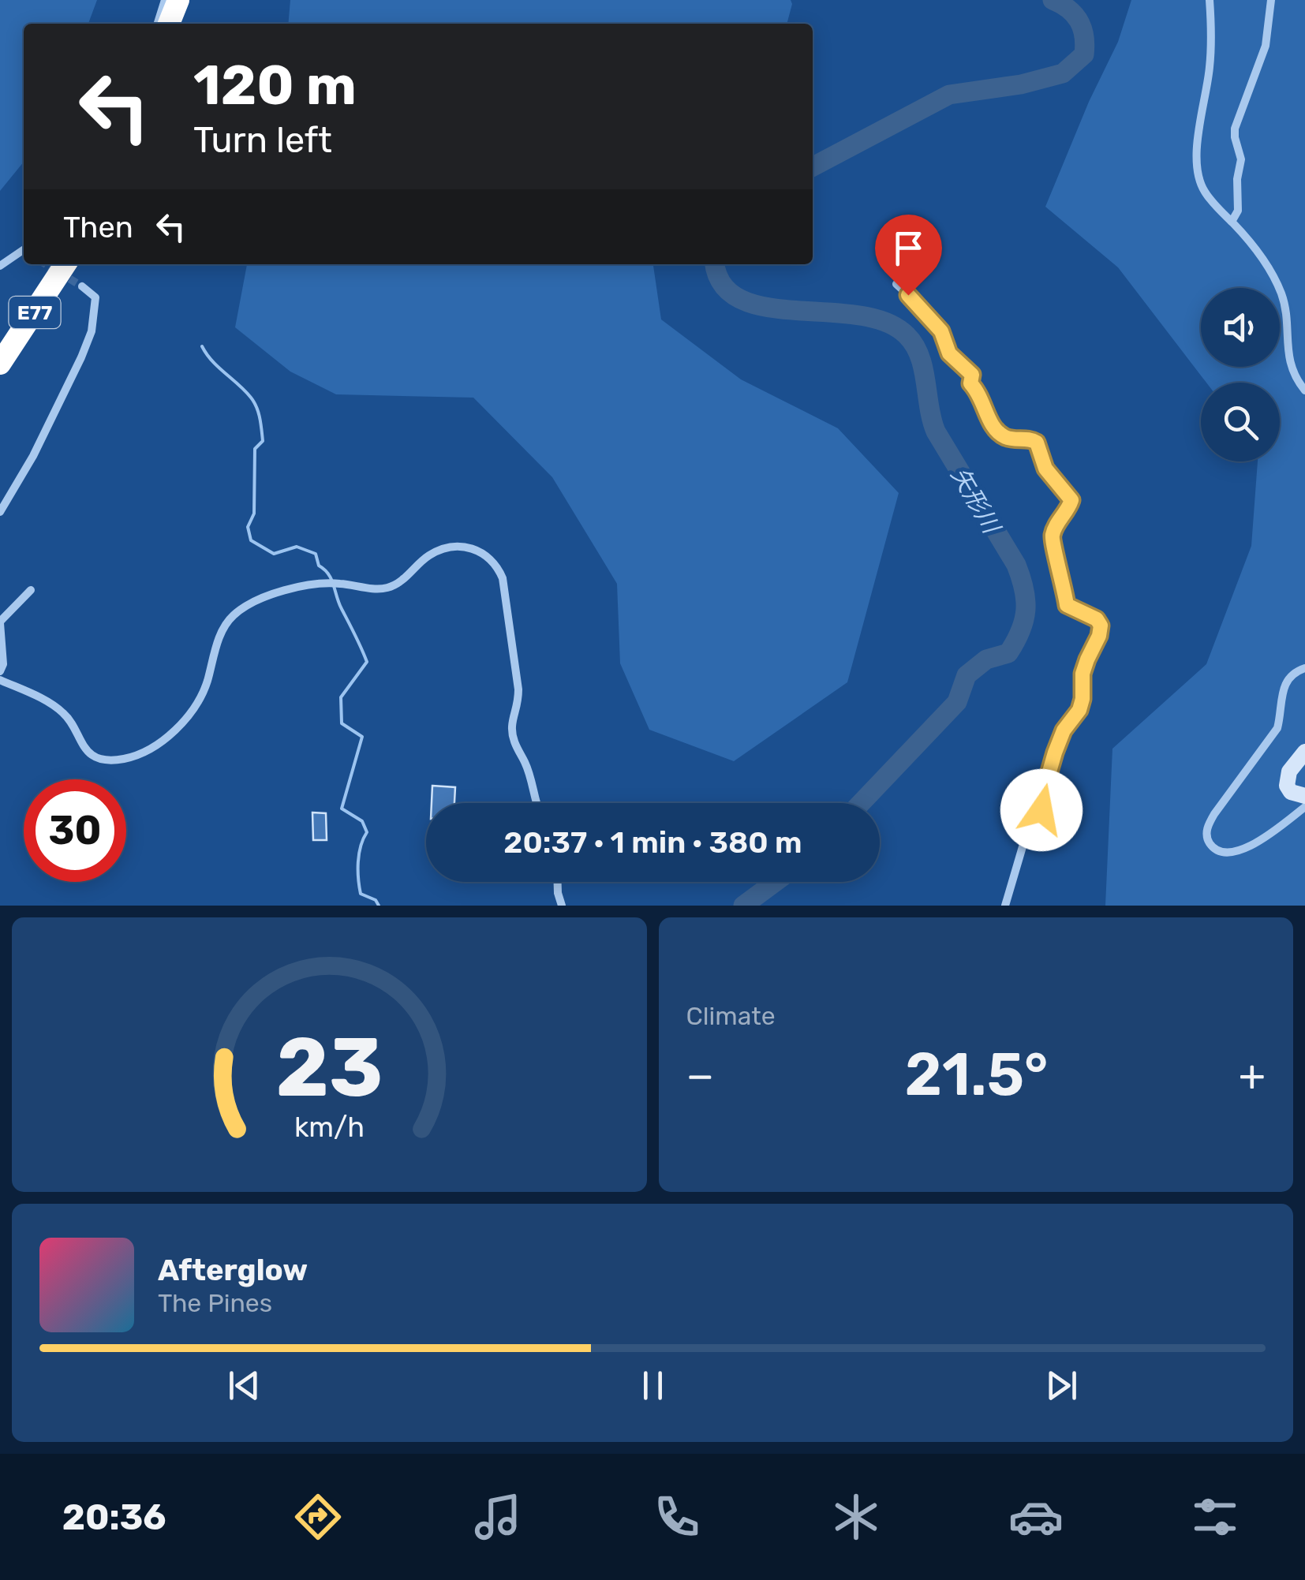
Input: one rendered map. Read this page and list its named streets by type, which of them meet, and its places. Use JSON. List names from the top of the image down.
{
  "streets": {
    "highway": ["E77"]
  },
  "water": ["矢形川"],
  "page": {
    "turn": ["120 m", "Turn left"],
    "then": "Then",
    "limit": "30",
    "trip": "20:37 · 1 min · 380 m",
    "tile": "Climate",
    "heat": ["−", "21.5°", "+"],
    "song": ["Afterglow", "The Pines"],
    "tabs": "20:36",
    "gauge": ["23", "km/h"]
  }
}
